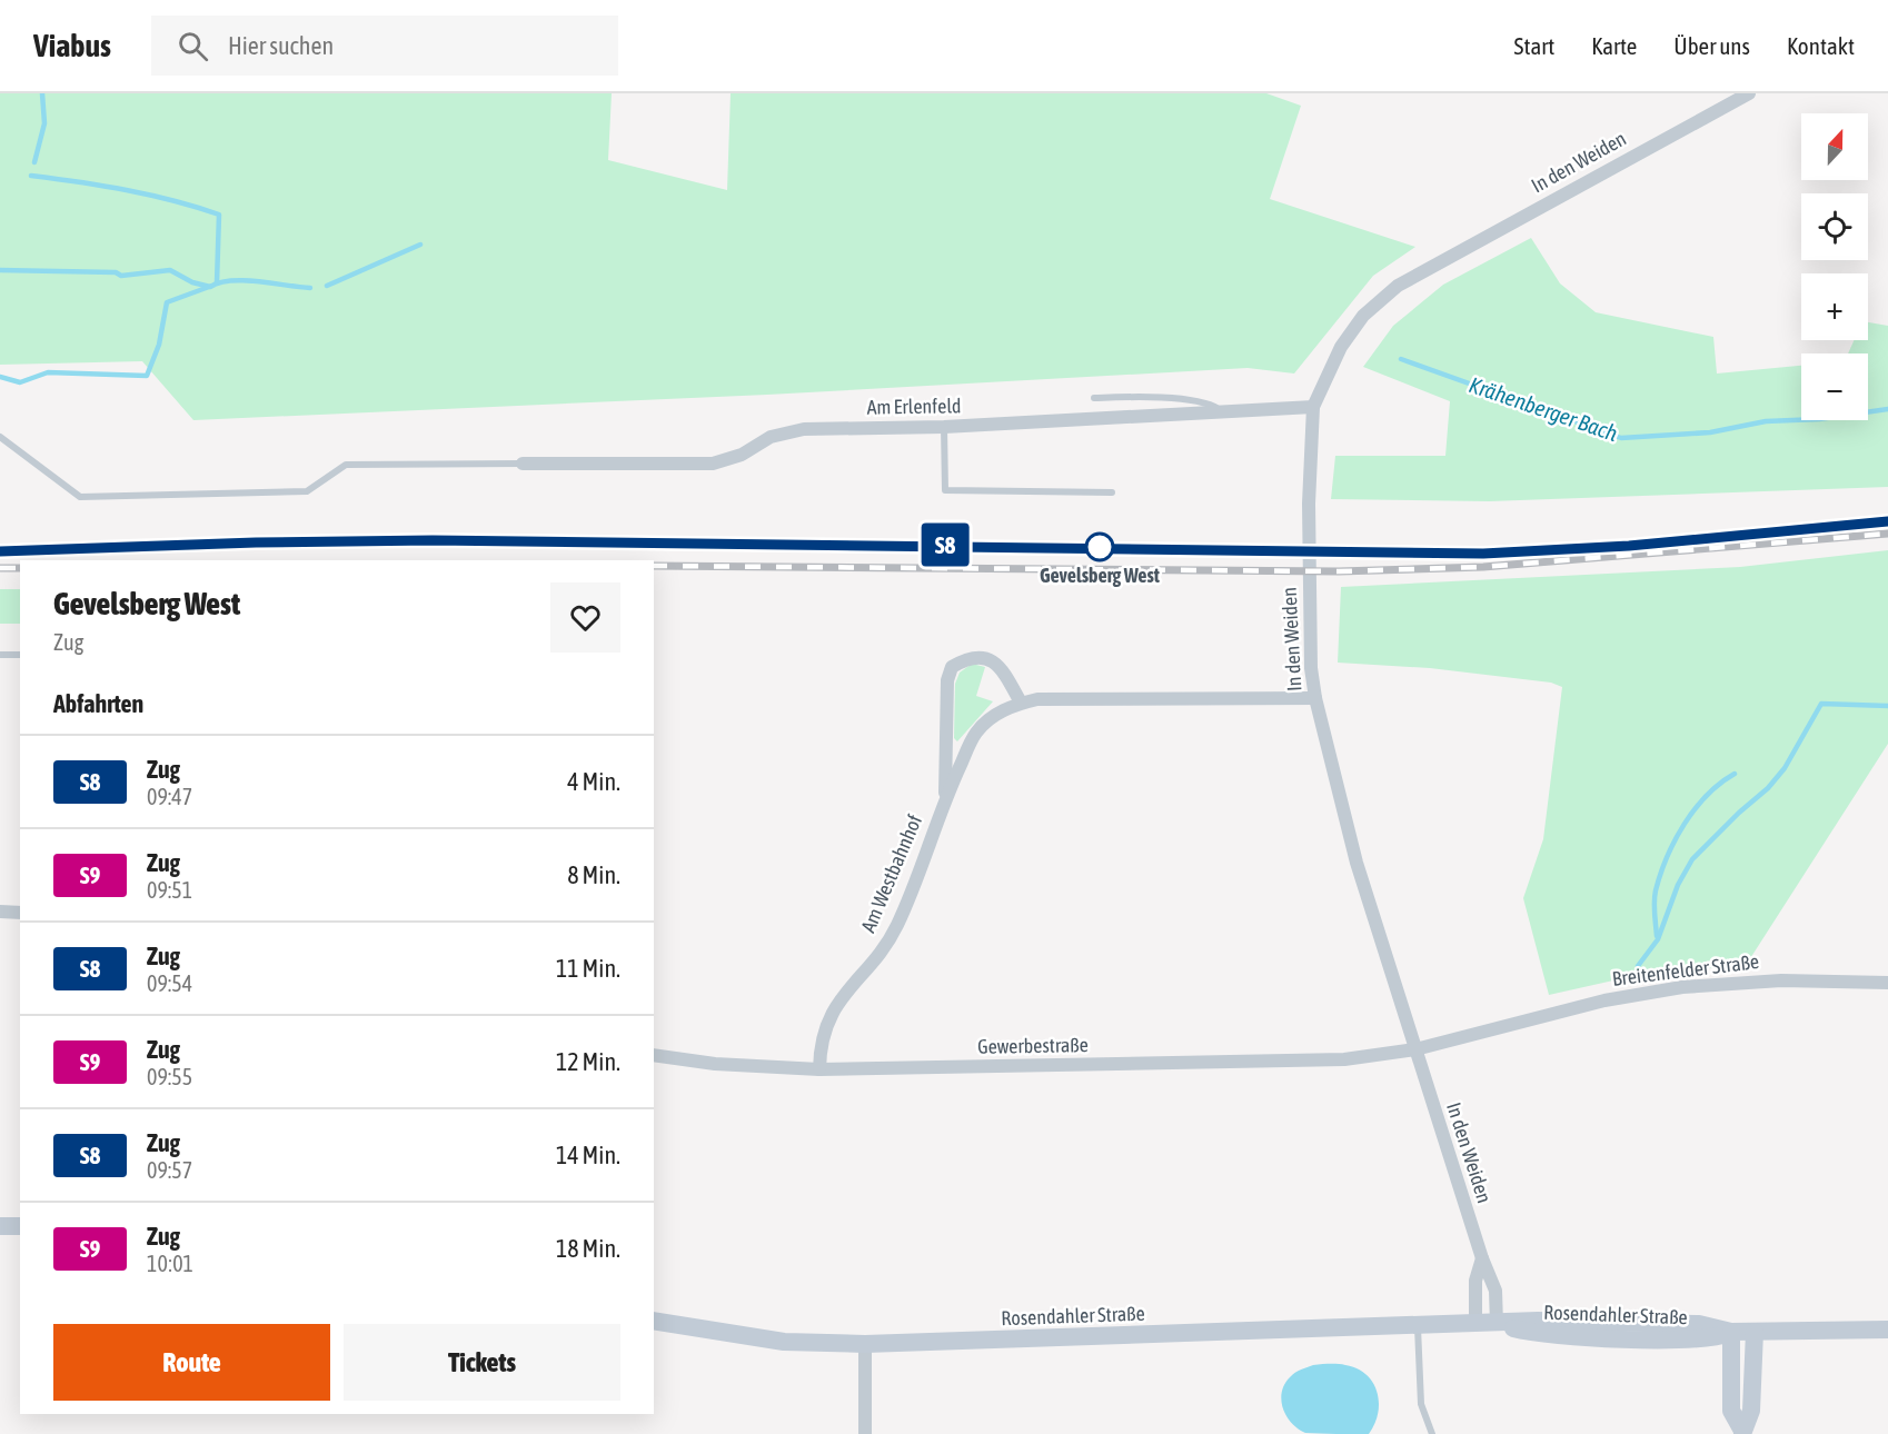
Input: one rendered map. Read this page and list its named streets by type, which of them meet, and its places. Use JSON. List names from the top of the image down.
{
  "streets": {
    "main road": ["Rosendahler Straße"],
    "street": [
      "In den Weiden",
      "Am Erlenfeld",
      "Am Westbahnhof",
      "Breitenfelder Straße",
      "Gewerbestraße"
    ]
  },
  "crossings": [
    ["In den Weiden", "Am Erlenfeld"],
    ["In den Weiden", "Am Westbahnhof"],
    ["In den Weiden", "Breitenfelder Straße"],
    ["In den Weiden", "Gewerbestraße"],
    ["In den Weiden", "Rosendahler Straße"],
    ["Am Westbahnhof", "Gewerbestraße"],
    ["Breitenfelder Straße", "Gewerbestraße"]
  ],
  "water": ["Krähenberger Bach"],
  "places": ["Gevelsberg West"],
  "north": "top",
  "page": {
    "header": "Viabus",
    "search": "Hier suchen",
    "nav": [
      "Start",
      "Karte",
      "Über uns",
      "Kontakt"
    ],
    "on_map": "S8",
    "map_buttons": ["+", "−"],
    "heading": [
      ["Gevelsberg West", "Zug"],
      "Abfahrten"
    ],
    "list": [
      {
        "mark": "S8",
        "name": "Zug",
        "note": "09:47",
        "value": "4 Min."
      },
      {
        "mark": "S9",
        "name": "Zug",
        "note": "09:51",
        "value": "8 Min."
      },
      {
        "mark": "S8",
        "name": "Zug",
        "note": "09:54",
        "value": "11 Min."
      },
      {
        "mark": "S9",
        "name": "Zug",
        "note": "09:55",
        "value": "12 Min."
      },
      {
        "mark": "S8",
        "name": "Zug",
        "note": "09:57",
        "value": "14 Min."
      },
      {
        "mark": "S9",
        "name": "Zug",
        "note": "10:01",
        "value": "18 Min."
      }
    ],
    "buttons": ["Route", "Tickets"]
  }
}
